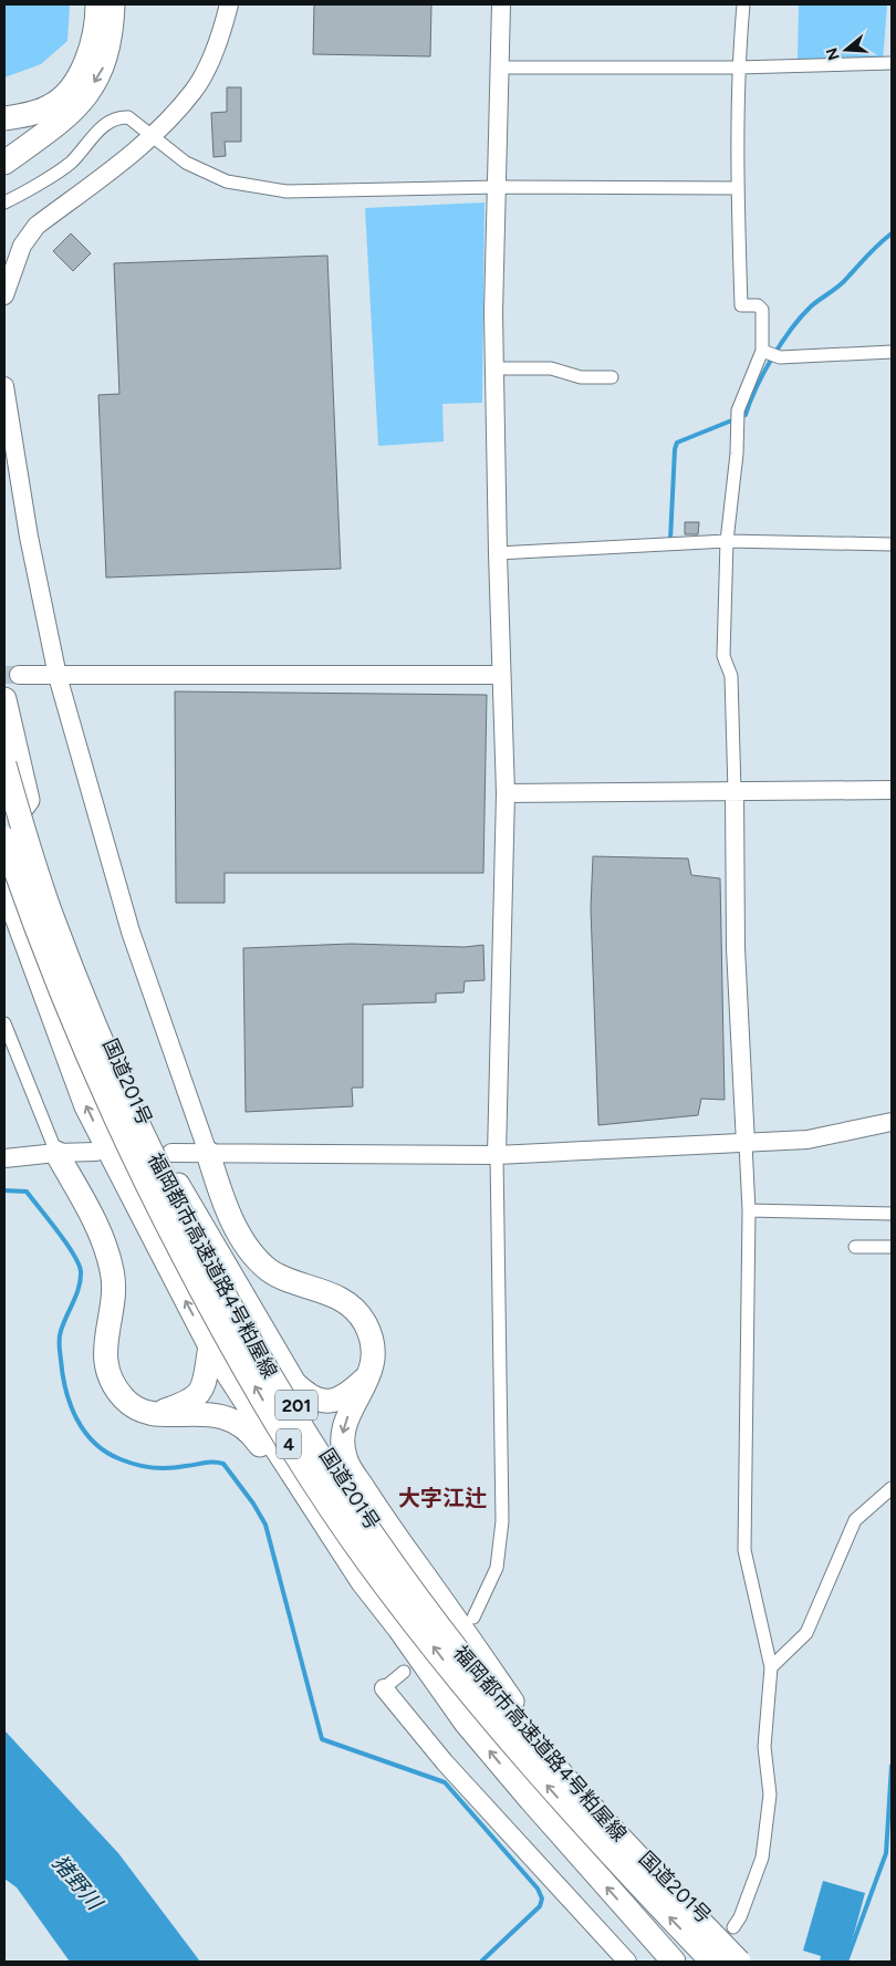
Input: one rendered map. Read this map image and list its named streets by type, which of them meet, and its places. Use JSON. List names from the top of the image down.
{
  "streets": {
    "highway": [
      "国道201号",
      "福岡都市高速道路4号粕屋線",
      "201",
      "4"
    ]
  },
  "districts": ["大字江辻"],
  "water": ["猪野川"],
  "north": "left"
}
